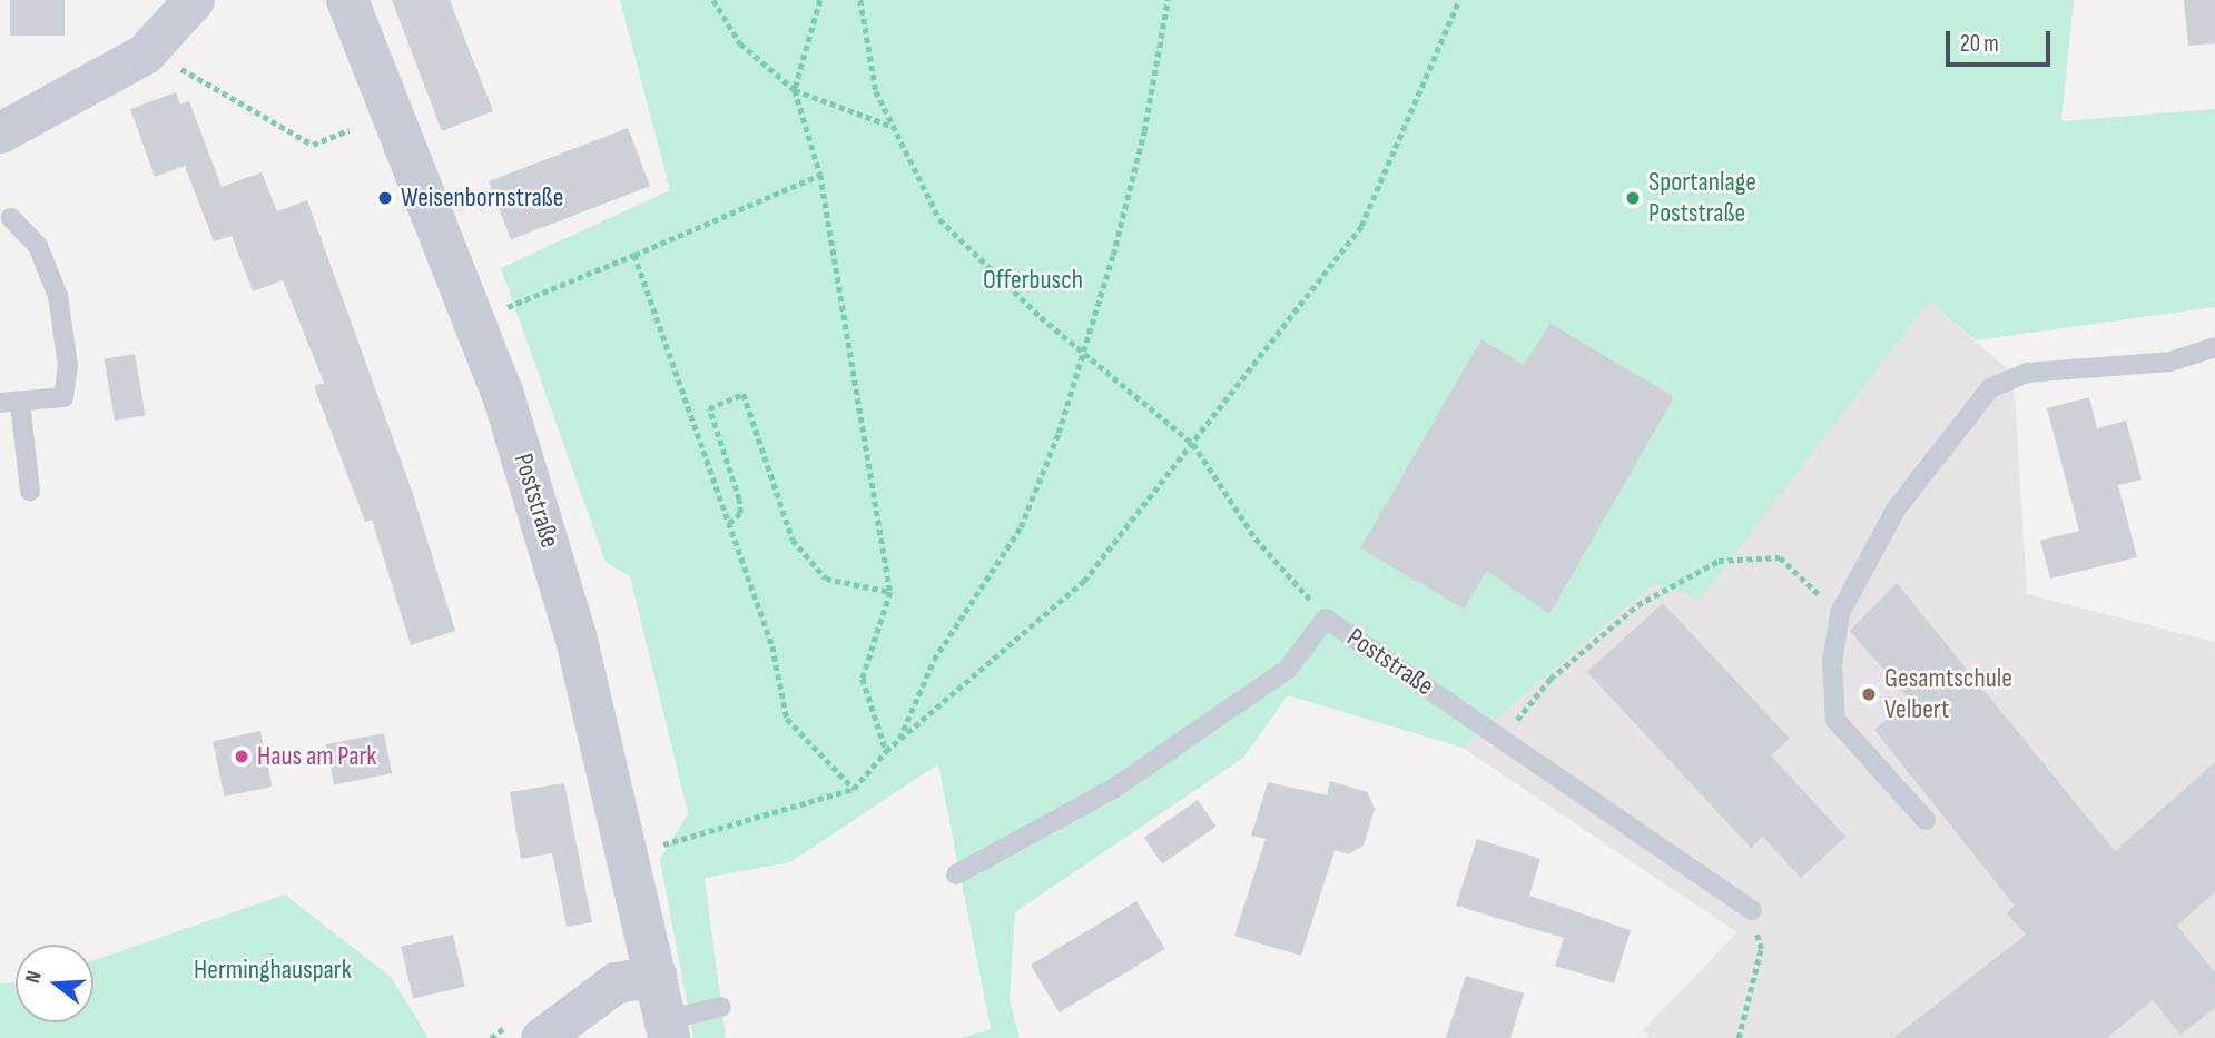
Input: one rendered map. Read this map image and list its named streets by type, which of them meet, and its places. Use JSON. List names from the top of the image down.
{
  "streets": {
    "street": ["Poststraße"]
  },
  "parks": ["Offerbusch", "Herminghauspark"],
  "places": [
    "Weisenbornstraße",
    "Sportanlage Poststraße",
    "Gesamtschule Velbert",
    "Haus am Park"
  ],
  "scale_bar": "20 m",
  "north": "left"
}
